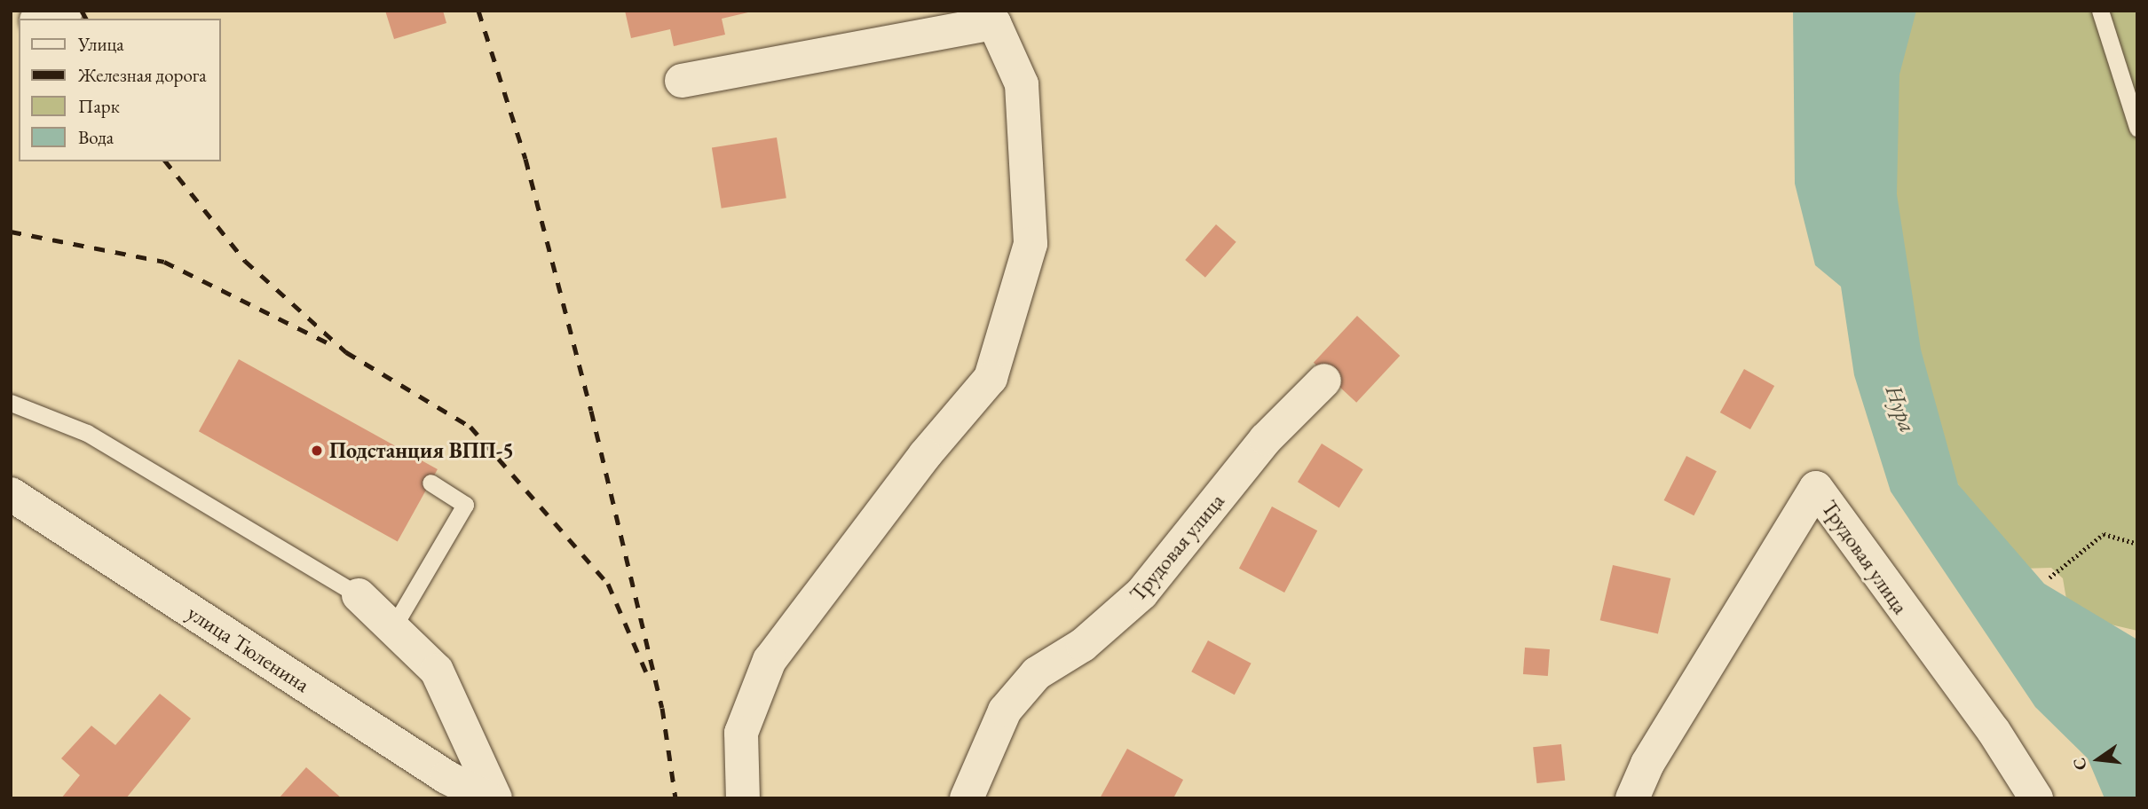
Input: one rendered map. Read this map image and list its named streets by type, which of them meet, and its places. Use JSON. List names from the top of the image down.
{
  "streets": {
    "street": ["Трудовая улица", "улица Тюленина"]
  },
  "water": ["Нура"],
  "places": ["Подстанция ВПП-5"],
  "legend": [
    "Улица",
    "Железная дорога",
    "Парк",
    "Вода"
  ],
  "north": "left"
}
